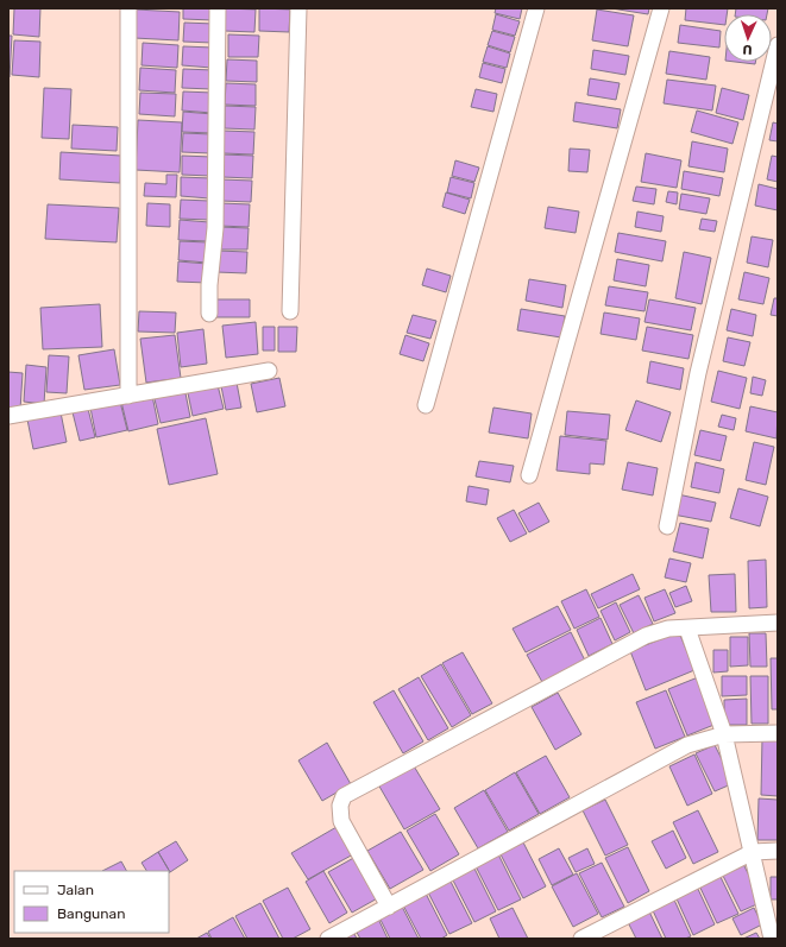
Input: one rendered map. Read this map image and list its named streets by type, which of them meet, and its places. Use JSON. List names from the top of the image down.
{
  "legend": ["Jalan", "Bangunan"],
  "north": "bottom"
}
